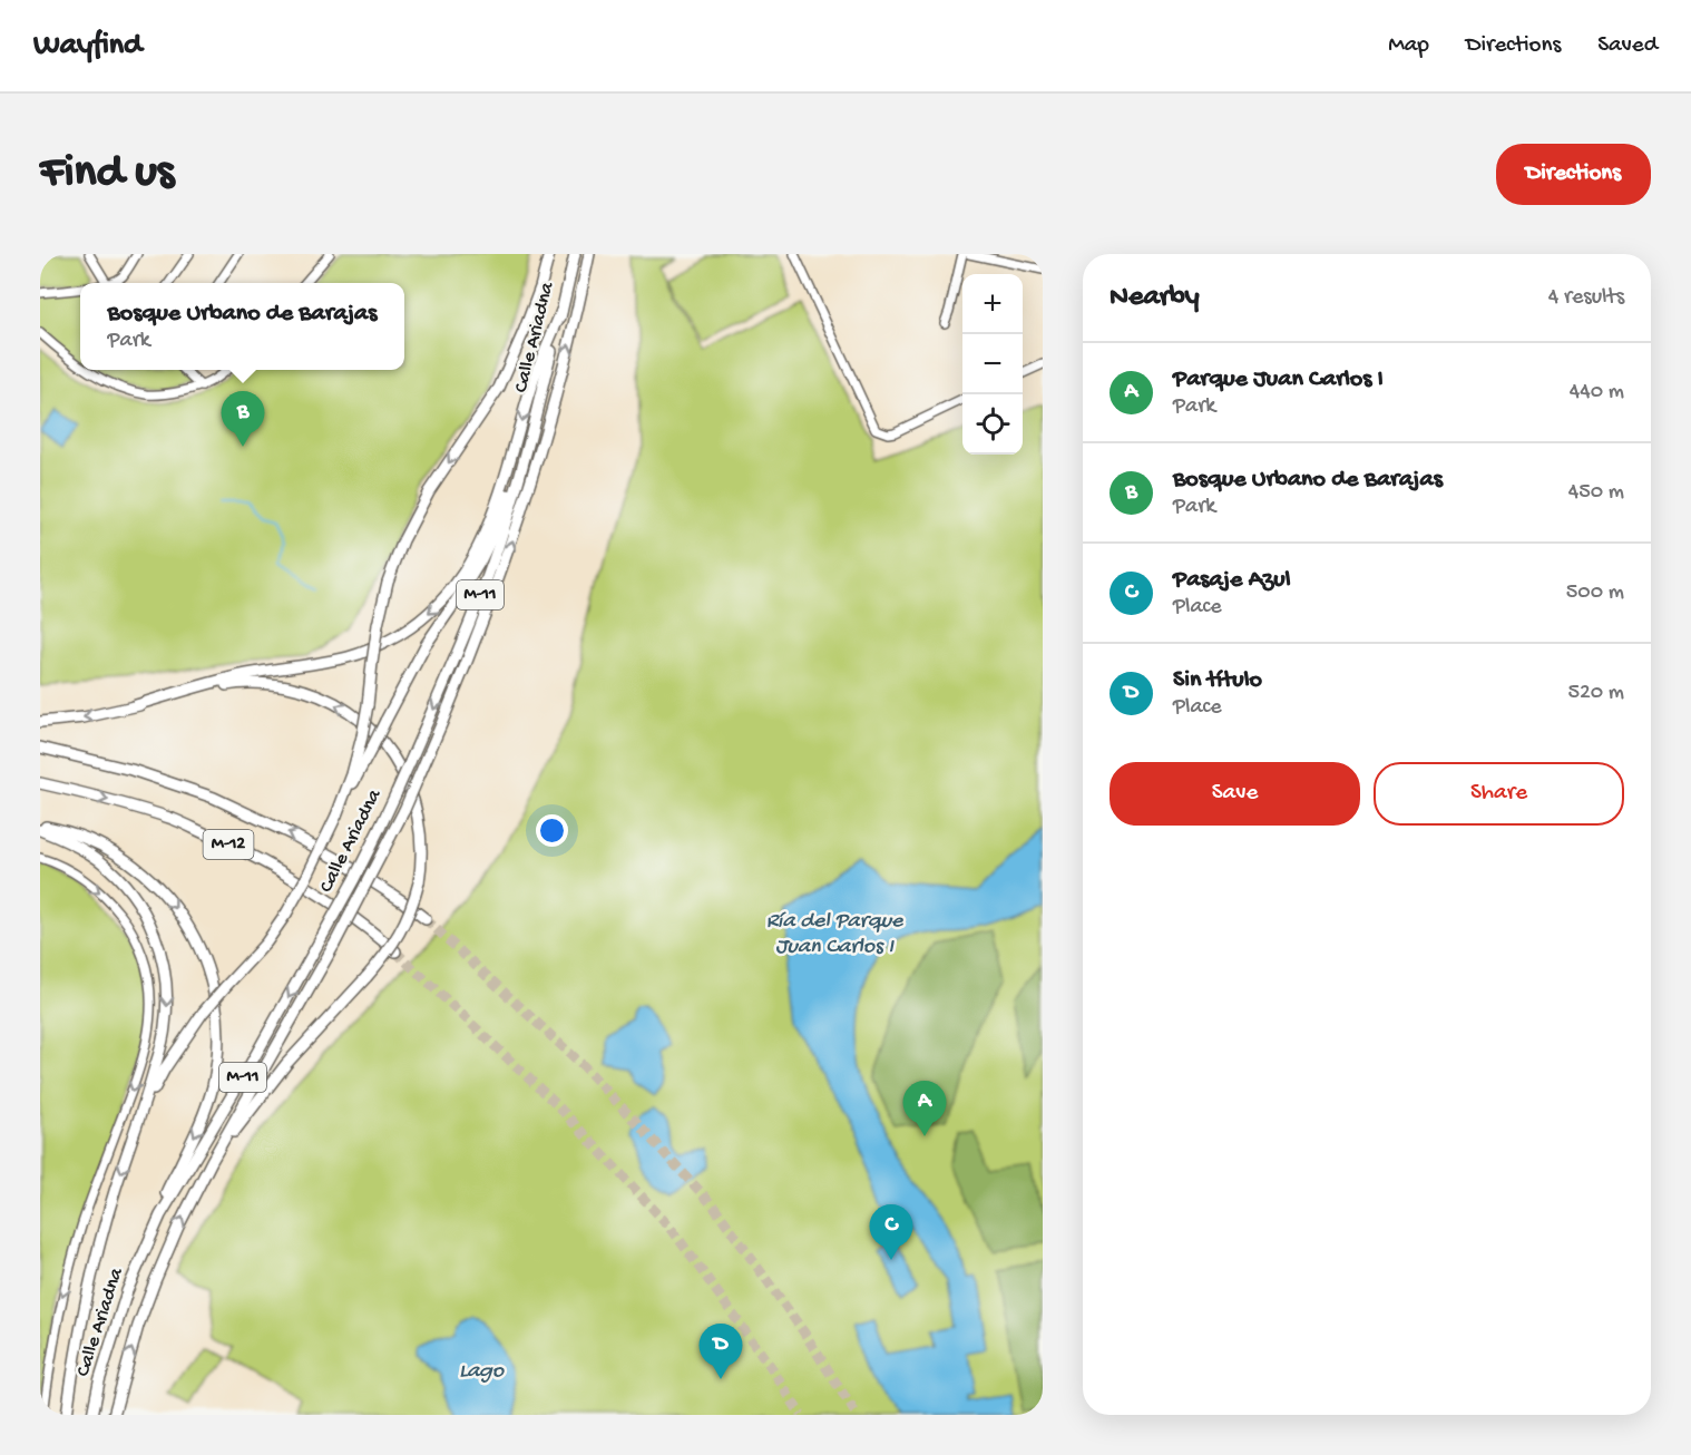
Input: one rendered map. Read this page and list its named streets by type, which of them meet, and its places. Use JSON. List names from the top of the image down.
{
  "streets": {
    "highway": ["Calle Ariadna", "M-11", "M-12"]
  },
  "water": ["Ría del Parque Juan Carlos I", "Lago"],
  "page": {
    "header": "Wayfind",
    "nav": ["Map", "Directions", "Saved"],
    "buttons": [
      "Directions",
      ["Save", "Share"]
    ],
    "title": "Find us",
    "heading": ["Nearby", "4 results"],
    "map_buttons": ["+", "−"],
    "popup": ["Bosque Urbano de Barajas", "Park"],
    "list": [
      {
        "mark": "A",
        "name": "Parque Juan Carlos I",
        "note": "Park",
        "value": "440 m"
      },
      {
        "mark": "B",
        "name": "Bosque Urbano de Barajas",
        "note": "Park",
        "value": "450 m"
      },
      {
        "mark": "C",
        "name": "Pasaje Azul",
        "note": "Place",
        "value": "500 m"
      },
      {
        "mark": "D",
        "name": "Sin título",
        "note": "Place",
        "value": "520 m"
      }
    ],
    "pins": [
      "B",
      "A",
      "C",
      "D"
    ]
  }
}
